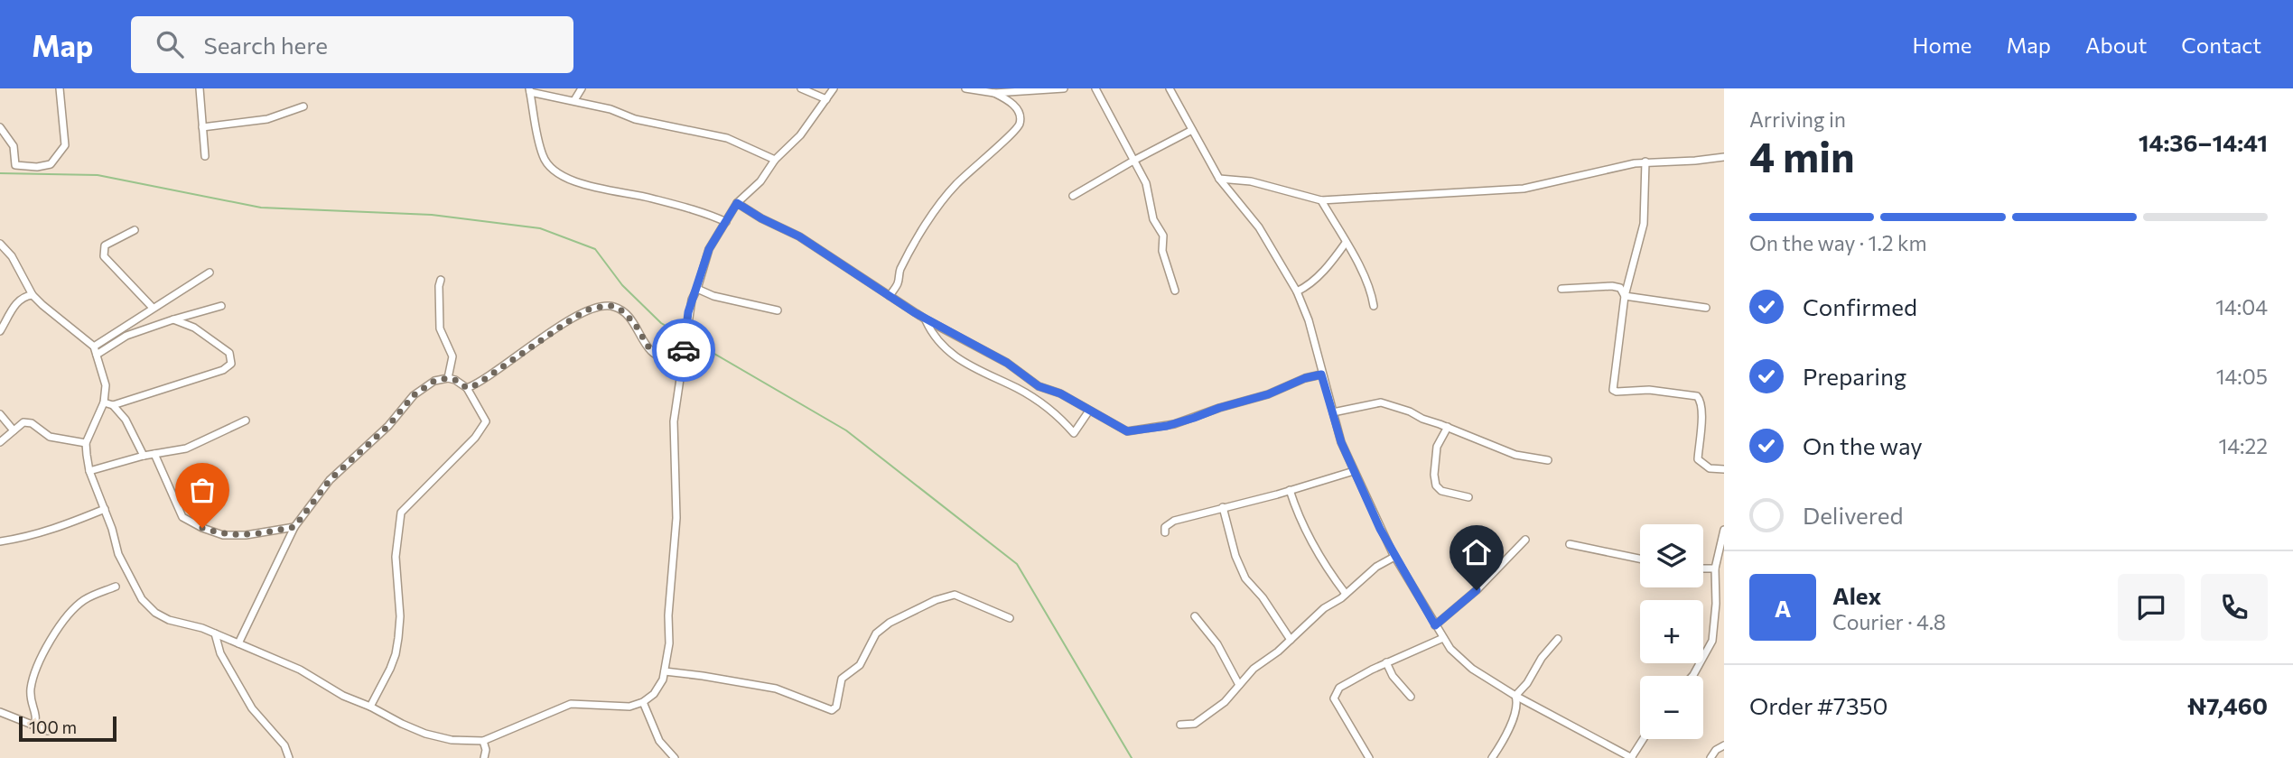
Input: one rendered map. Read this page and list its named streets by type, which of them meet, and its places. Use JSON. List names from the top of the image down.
{
  "scale_bar": "100 m",
  "page": {
    "header": "Map",
    "search": "Search here",
    "nav": [
      "Home",
      "Map",
      "About",
      "Contact"
    ],
    "heading": ["4 min", "Arriving in", "14:36–14:41"],
    "panel": [
      "Alex",
      "Courier · 4.8",
      "Order #7350",
      "₦7,460"
    ],
    "bar": "On the way · 1.2 km",
    "list": [
      ["Confirmed", "14:04"],
      ["Preparing", "14:05"],
      ["On the way", "14:22"],
      "Delivered"
    ],
    "map_buttons": ["+", "−"],
    "round": "A",
    "scale": "100 m"
  }
}
